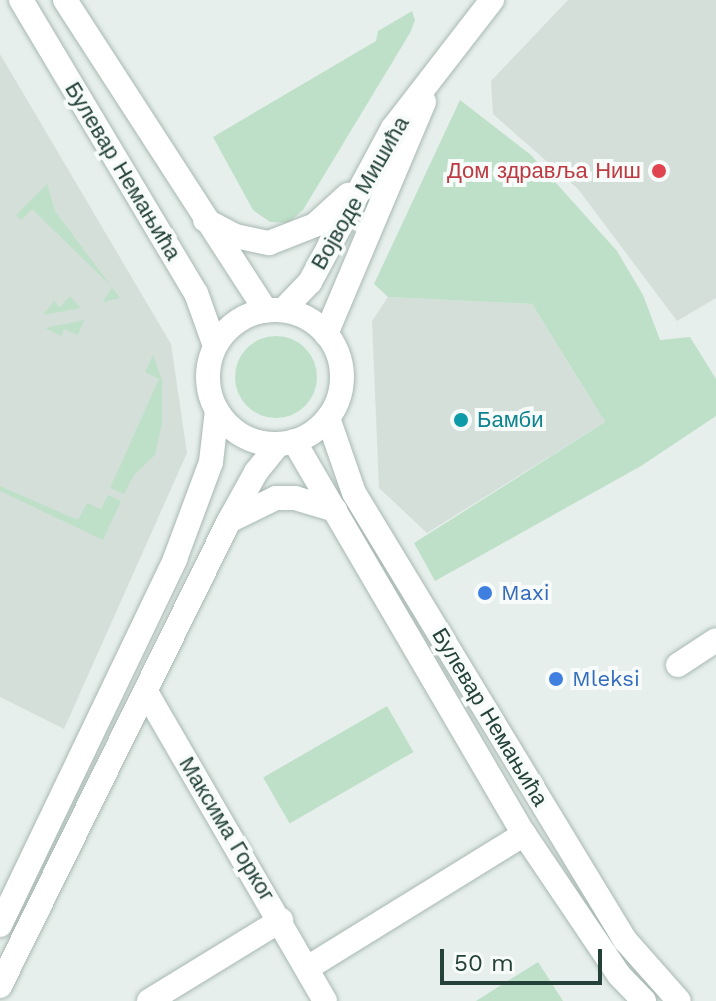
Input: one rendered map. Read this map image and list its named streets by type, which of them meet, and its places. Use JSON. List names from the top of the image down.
{
  "streets": {
    "street": ["Булевар Немањића", "Војводе Мишића", "Максима Горког"]
  },
  "crossings": [
    ["Булевар Немањића", "Војводе Мишића"]
  ],
  "places": [
    "Дом здравља Ниш",
    "Бамби",
    "Maxi",
    "Mleksi"
  ],
  "scale_bar": "50 m"
}
